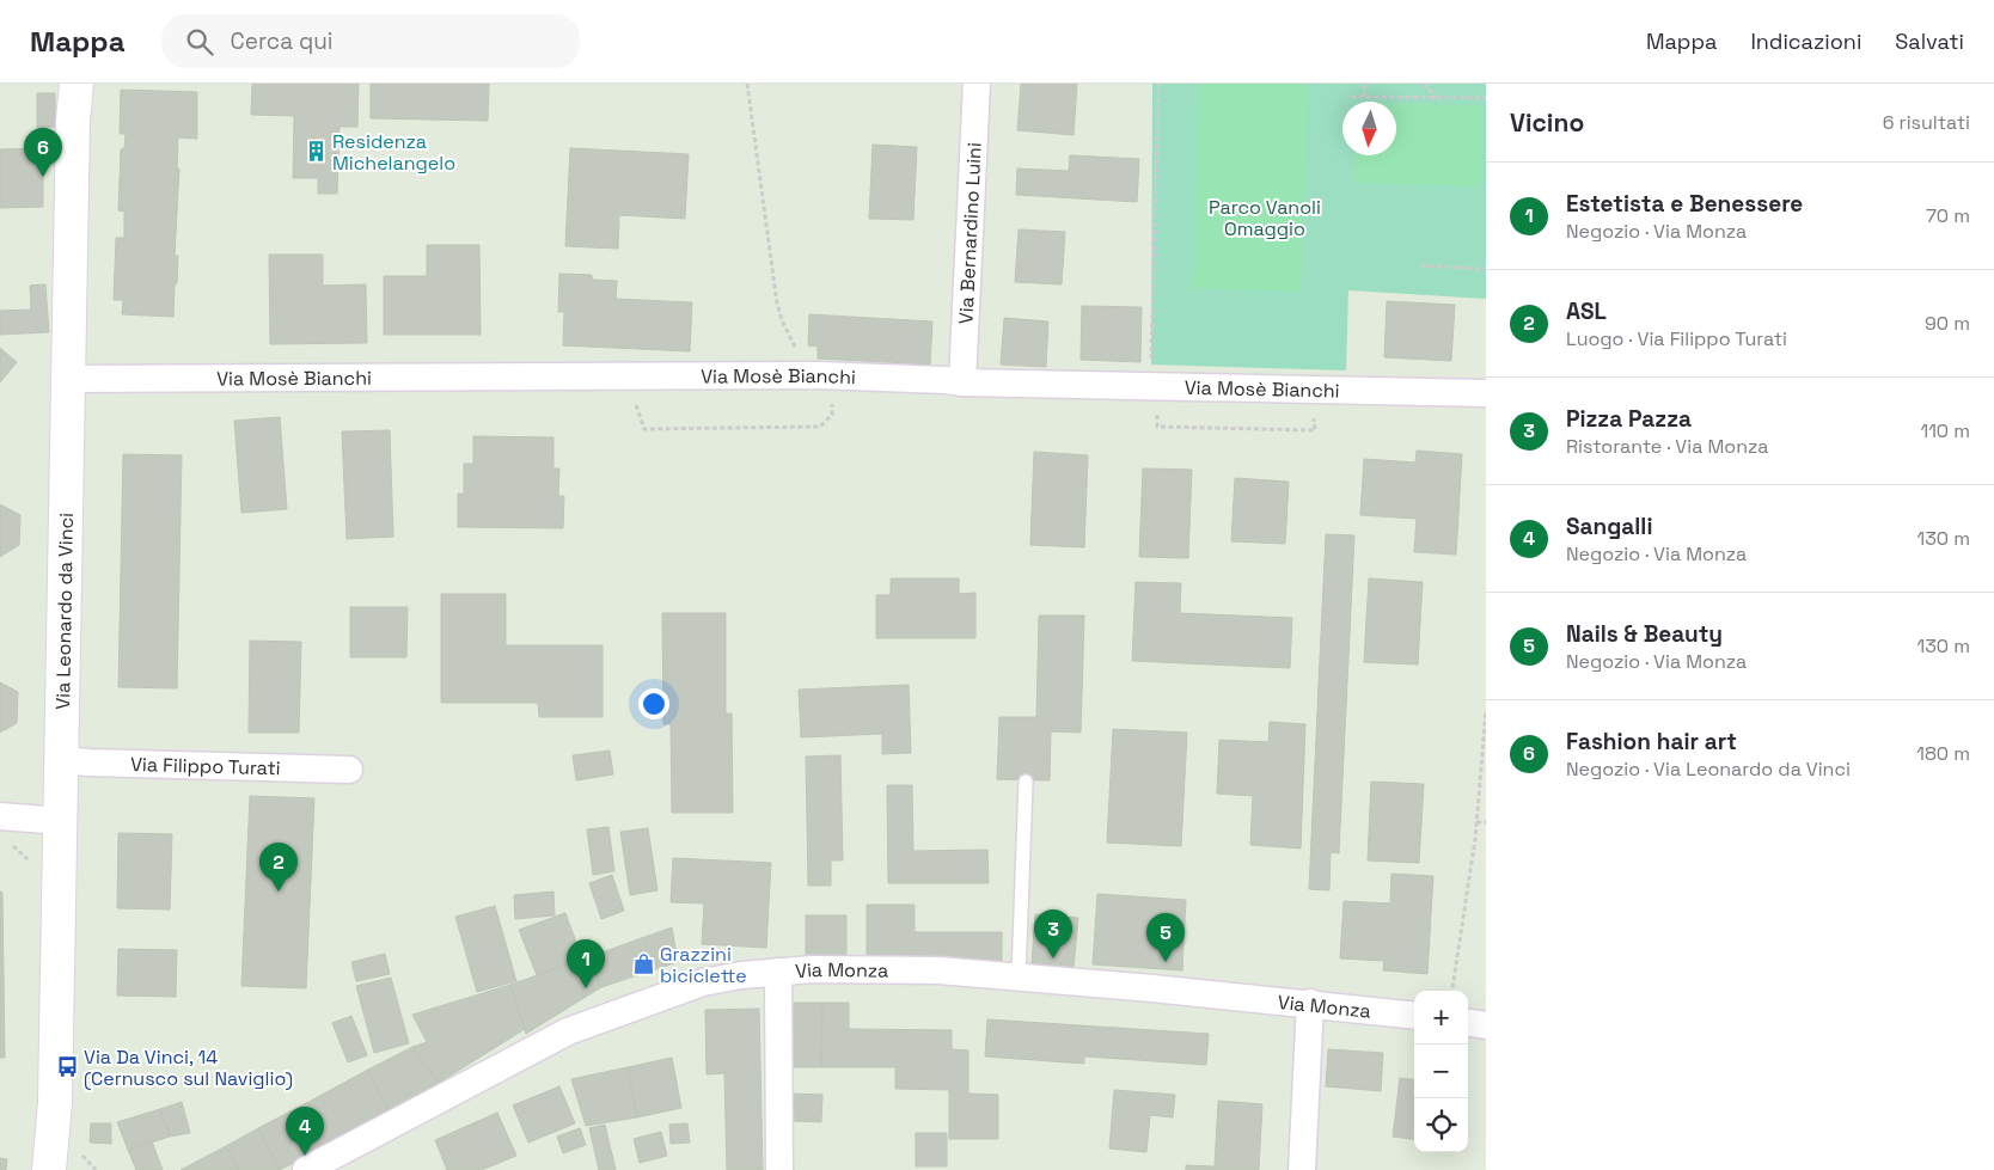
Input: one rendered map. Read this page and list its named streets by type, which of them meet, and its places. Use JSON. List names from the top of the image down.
{
  "streets": {
    "street": [
      "Via Bernardino Luini",
      "Via Mosè Bianchi",
      "Via Leonardo da Vinci",
      "Via Filippo Turati",
      "Via Monza"
    ]
  },
  "crossings": [
    ["Via Bernardino Luini", "Via Mosè Bianchi"],
    ["Via Mosè Bianchi", "Via Leonardo da Vinci"],
    ["Via Leonardo da Vinci", "Via Filippo Turati"]
  ],
  "parks": ["Parco Vanoli Omaggio"],
  "places": {
    "building": ["Residenza Michelangelo"],
    "shop": ["Grazzini biciclette"],
    "bus stop": ["Via Da Vinci, 14 (Cernusco sul Naviglio)"]
  },
  "north": "bottom",
  "page": {
    "header": "Mappa",
    "search": "Cerca qui",
    "nav": ["Mappa", "Indicazioni", "Salvati"],
    "heading": ["Vicino", "6 risultati"],
    "pins": [
      "6",
      "2",
      "3",
      "5",
      "1",
      "4"
    ],
    "list": [
      {
        "mark": "1",
        "name": "Estetista e Benessere",
        "note": "Negozio · Via Monza",
        "value": "70 m"
      },
      {
        "mark": "2",
        "name": "ASL",
        "note": "Luogo · Via Filippo Turati",
        "value": "90 m"
      },
      {
        "mark": "3",
        "name": "Pizza Pazza",
        "note": "Ristorante · Via Monza",
        "value": "110 m"
      },
      {
        "mark": "4",
        "name": "Sangalli",
        "note": "Negozio · Via Monza",
        "value": "130 m"
      },
      {
        "mark": "5",
        "name": "Nails & Beauty",
        "note": "Negozio · Via Monza",
        "value": "130 m"
      },
      {
        "mark": "6",
        "name": "Fashion hair art",
        "note": "Negozio · Via Leonardo da Vinci",
        "value": "180 m"
      }
    ],
    "map_buttons": ["+", "−"]
  }
}
